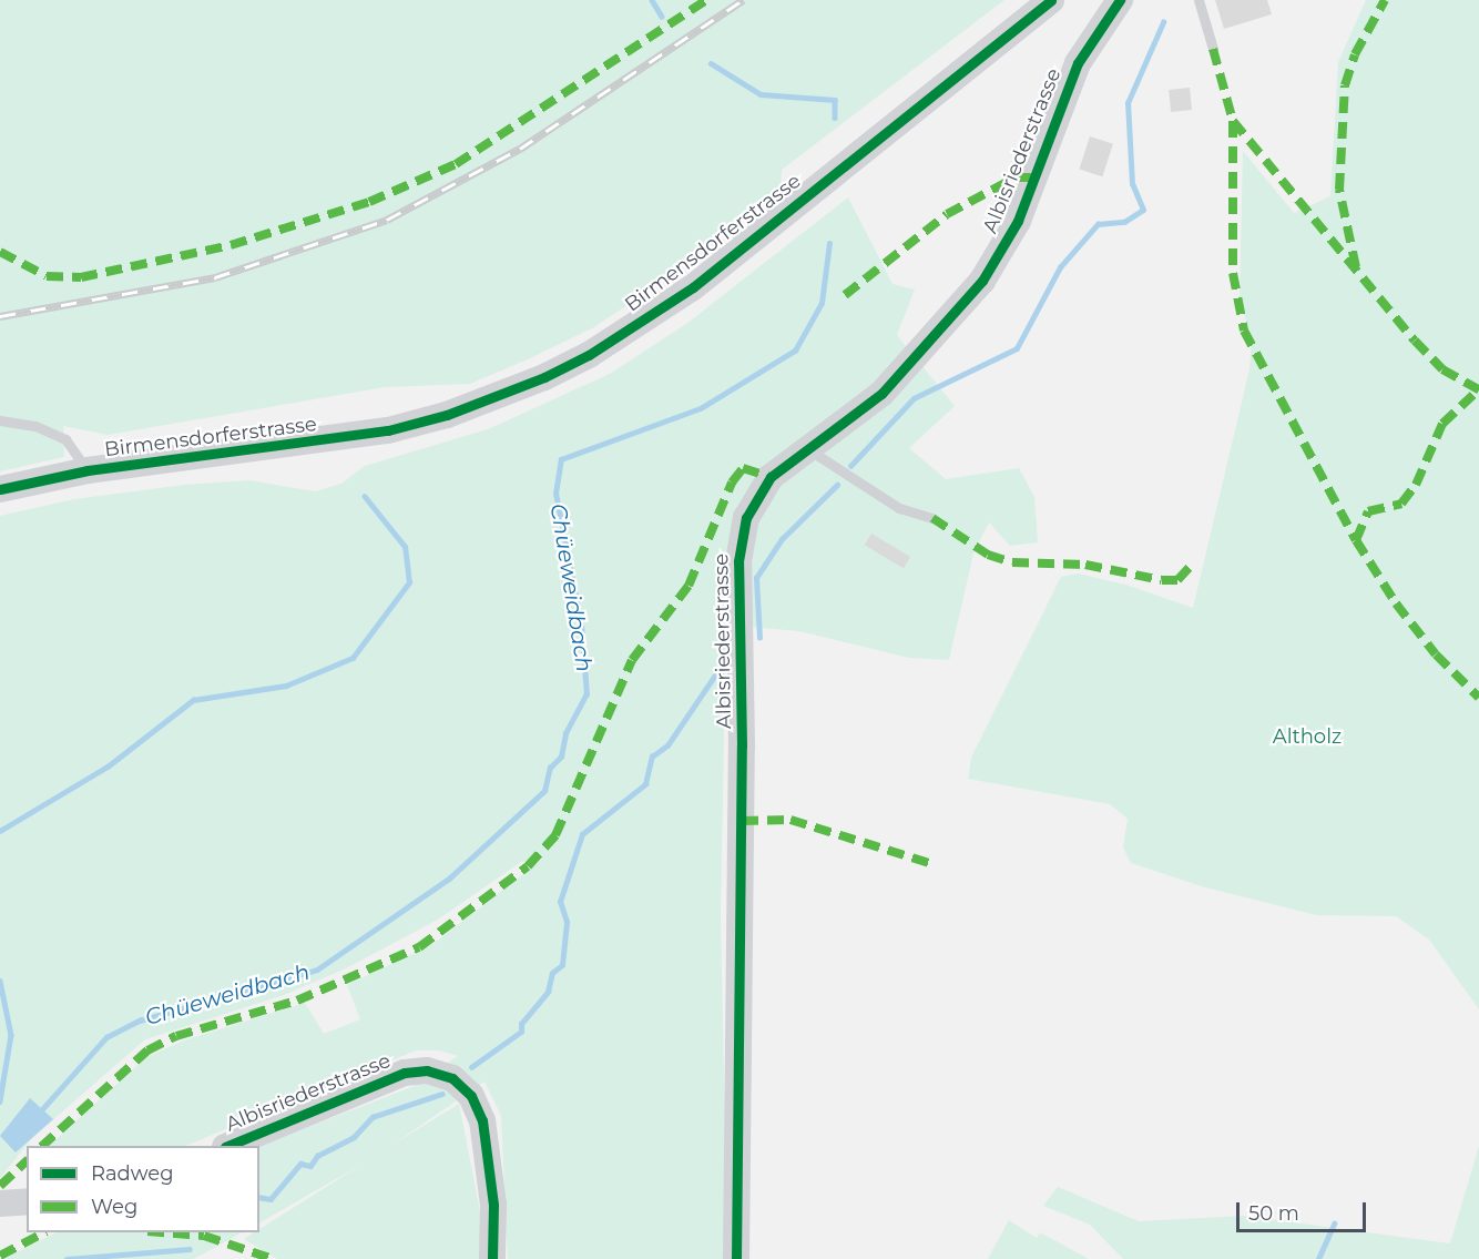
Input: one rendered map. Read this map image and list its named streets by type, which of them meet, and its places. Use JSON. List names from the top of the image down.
{
  "streets": {
    "main road": ["Albisriederstrasse", "Birmensdorferstrasse"]
  },
  "water": ["Chüeweidbach"],
  "parks": ["Altholz"],
  "legend": ["Radweg", "Weg"],
  "scale_bar": "50 m"
}
